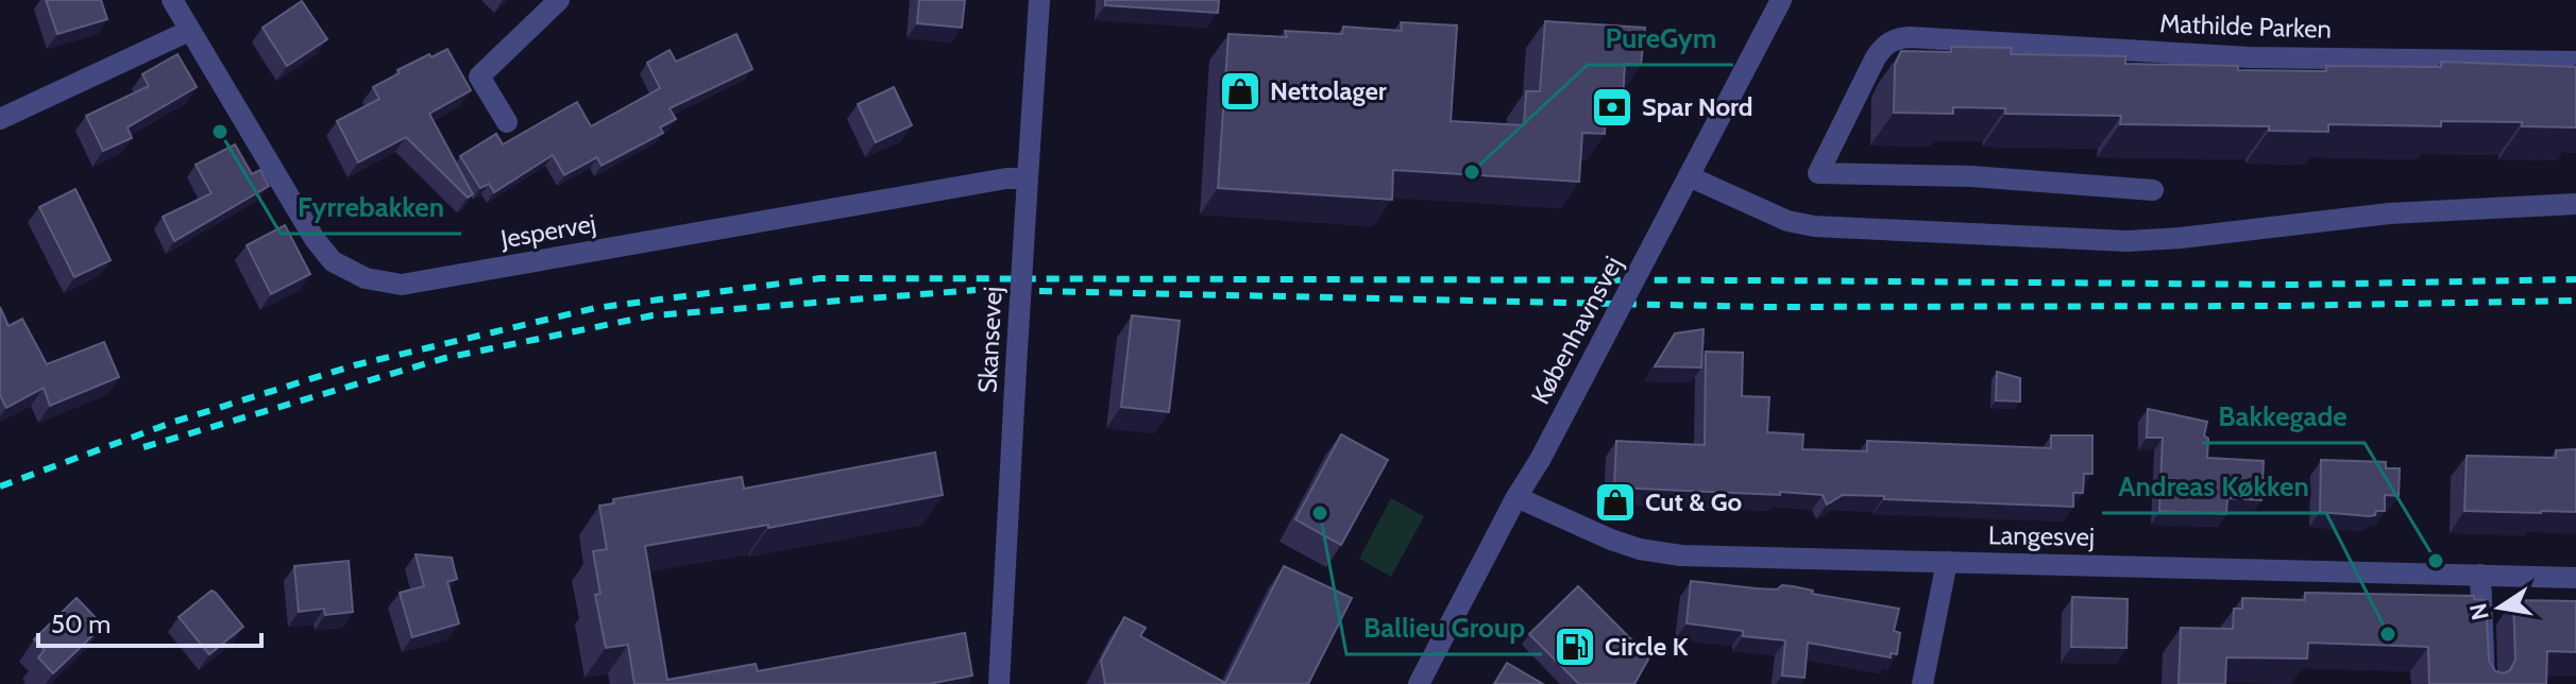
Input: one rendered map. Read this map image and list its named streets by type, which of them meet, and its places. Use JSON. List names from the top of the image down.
{
  "streets": {
    "street": [
      "Mathilde Parken",
      "Jespervej",
      "Københavnsvej",
      "Skansevej",
      "Langesvej"
    ]
  },
  "crossings": [
    ["Jespervej", "Skansevej"],
    ["Københavnsvej", "Langesvej"]
  ],
  "places": {
    "shop": ["Nettolager", "Cut & Go"],
    "bank": ["Spar Nord"],
    "other": [
      "Fyrrebakken",
      "PureGym",
      "Ballieu Group",
      "Bakkegade",
      "Andreas Køkken"
    ],
    "fuel station": ["Circle K"]
  },
  "scale_bar": "50 m",
  "north": "left"
}
